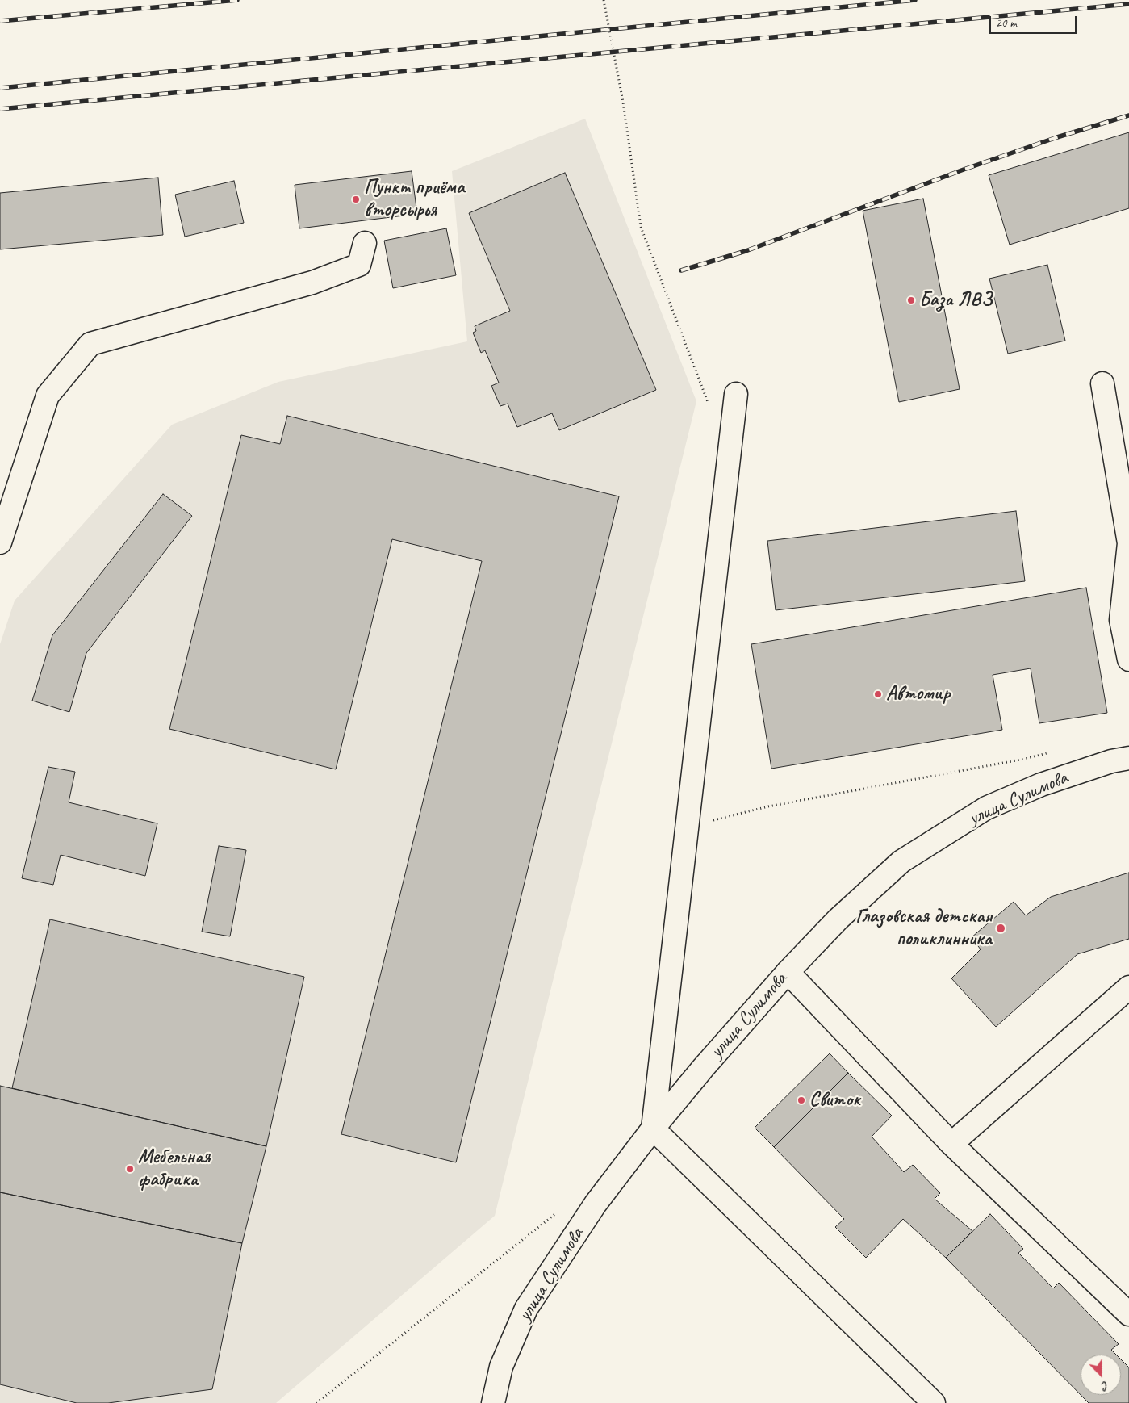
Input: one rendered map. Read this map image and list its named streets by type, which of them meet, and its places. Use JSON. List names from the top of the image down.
{
  "streets": {
    "main road": ["улица Сулимова"]
  },
  "places": [
    "Пункт приёма вторсырья",
    "База ЛВЗ",
    "Автомир",
    "Глазовская детская поликлинника",
    "Свиток",
    "Мебельная фабрика"
  ],
  "scale_bar": "20 m",
  "north": "bottom"
}
